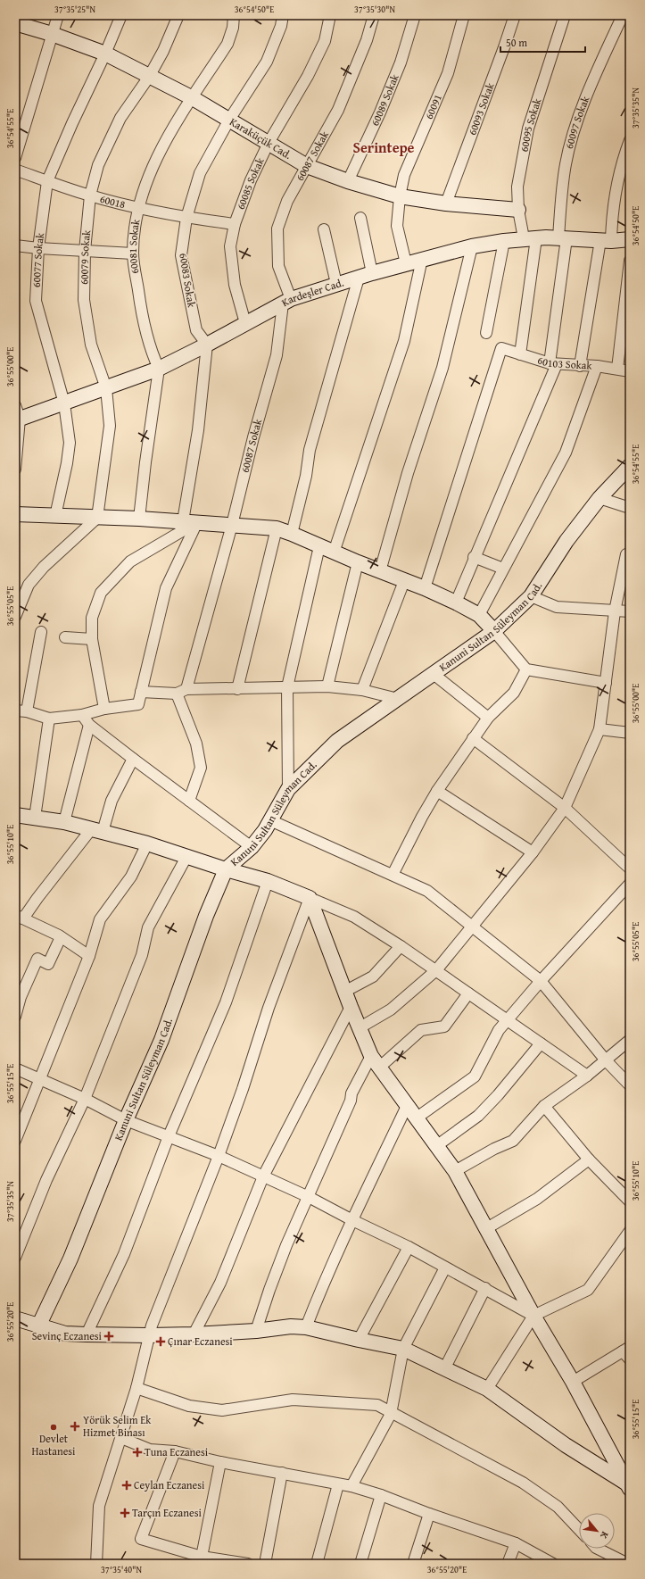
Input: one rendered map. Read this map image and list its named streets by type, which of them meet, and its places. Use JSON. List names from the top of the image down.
{
  "streets": {
    "street": [
      "60089 Sokak",
      "60091",
      "60093 Sokak",
      "60097 Sokak",
      "60095 Sokak",
      "Karaküçük Cad.",
      "60087 Sokak",
      "60085 Sokak",
      "60018",
      "60081 Sokak",
      "60079 Sokak",
      "60077 Sokak",
      "60083 Sokak",
      "Kardeşler Cad.",
      "60103 Sokak",
      "Kanuni Sultan Süleyman Cad."
    ]
  },
  "crossings": [
    ["60089 Sokak", "Karaküçük Cad."],
    ["60091", "Karaküçük Cad."],
    ["60091", "Kardeşler Cad."],
    ["60093 Sokak", "Karaküçük Cad."],
    ["60097 Sokak", "Kardeşler Cad."],
    ["60097 Sokak", "60103 Sokak"],
    ["60095 Sokak", "Karaküçük Cad."],
    ["60095 Sokak", "Kardeşler Cad."],
    ["60095 Sokak", "60103 Sokak"],
    ["Karaküçük Cad.", "60087 Sokak"],
    ["Karaküçük Cad.", "60085 Sokak"],
    ["Karaküçük Cad.", "60081 Sokak"],
    ["Karaküçük Cad.", "60079 Sokak"],
    ["Karaküçük Cad.", "60077 Sokak"],
    ["Karaküçük Cad.", "60083 Sokak"],
    ["60087 Sokak", "Kardeşler Cad."],
    ["60085 Sokak", "60018"],
    ["60085 Sokak", "Kardeşler Cad."],
    ["60018", "60081 Sokak"],
    ["60018", "60079 Sokak"],
    ["60018", "60077 Sokak"],
    ["60018", "60083 Sokak"],
    ["60081 Sokak", "Kardeşler Cad."],
    ["60079 Sokak", "Kardeşler Cad."],
    ["60077 Sokak", "Kardeşler Cad."],
    ["60083 Sokak", "Kardeşler Cad."]
  ],
  "districts": ["Serintepe"],
  "places": {
    "health": [
      "Sevinç Eczanesi",
      "Çınar Eczanesi",
      "Yörük Selim Ek Hizmet Binası",
      "Tuna Eczanesi",
      "Ceylan Eczanesi",
      "Tarçın Eczanesi"
    ],
    "other": ["Devlet Hastanesi"]
  },
  "scale_bar": "50 m",
  "north": "bottom right",
  "coordinates": [
    "37°35'25\"N",
    "36°54'50\"E",
    "37°35'30\"N",
    "37°35'35\"N",
    "36°54'55\"E",
    "36°55'00\"E",
    "36°55'05\"E",
    "36°55'10\"E",
    "36°55'15\"E",
    "36°55'20\"E",
    "37°35'40\"N"
  ]
}
